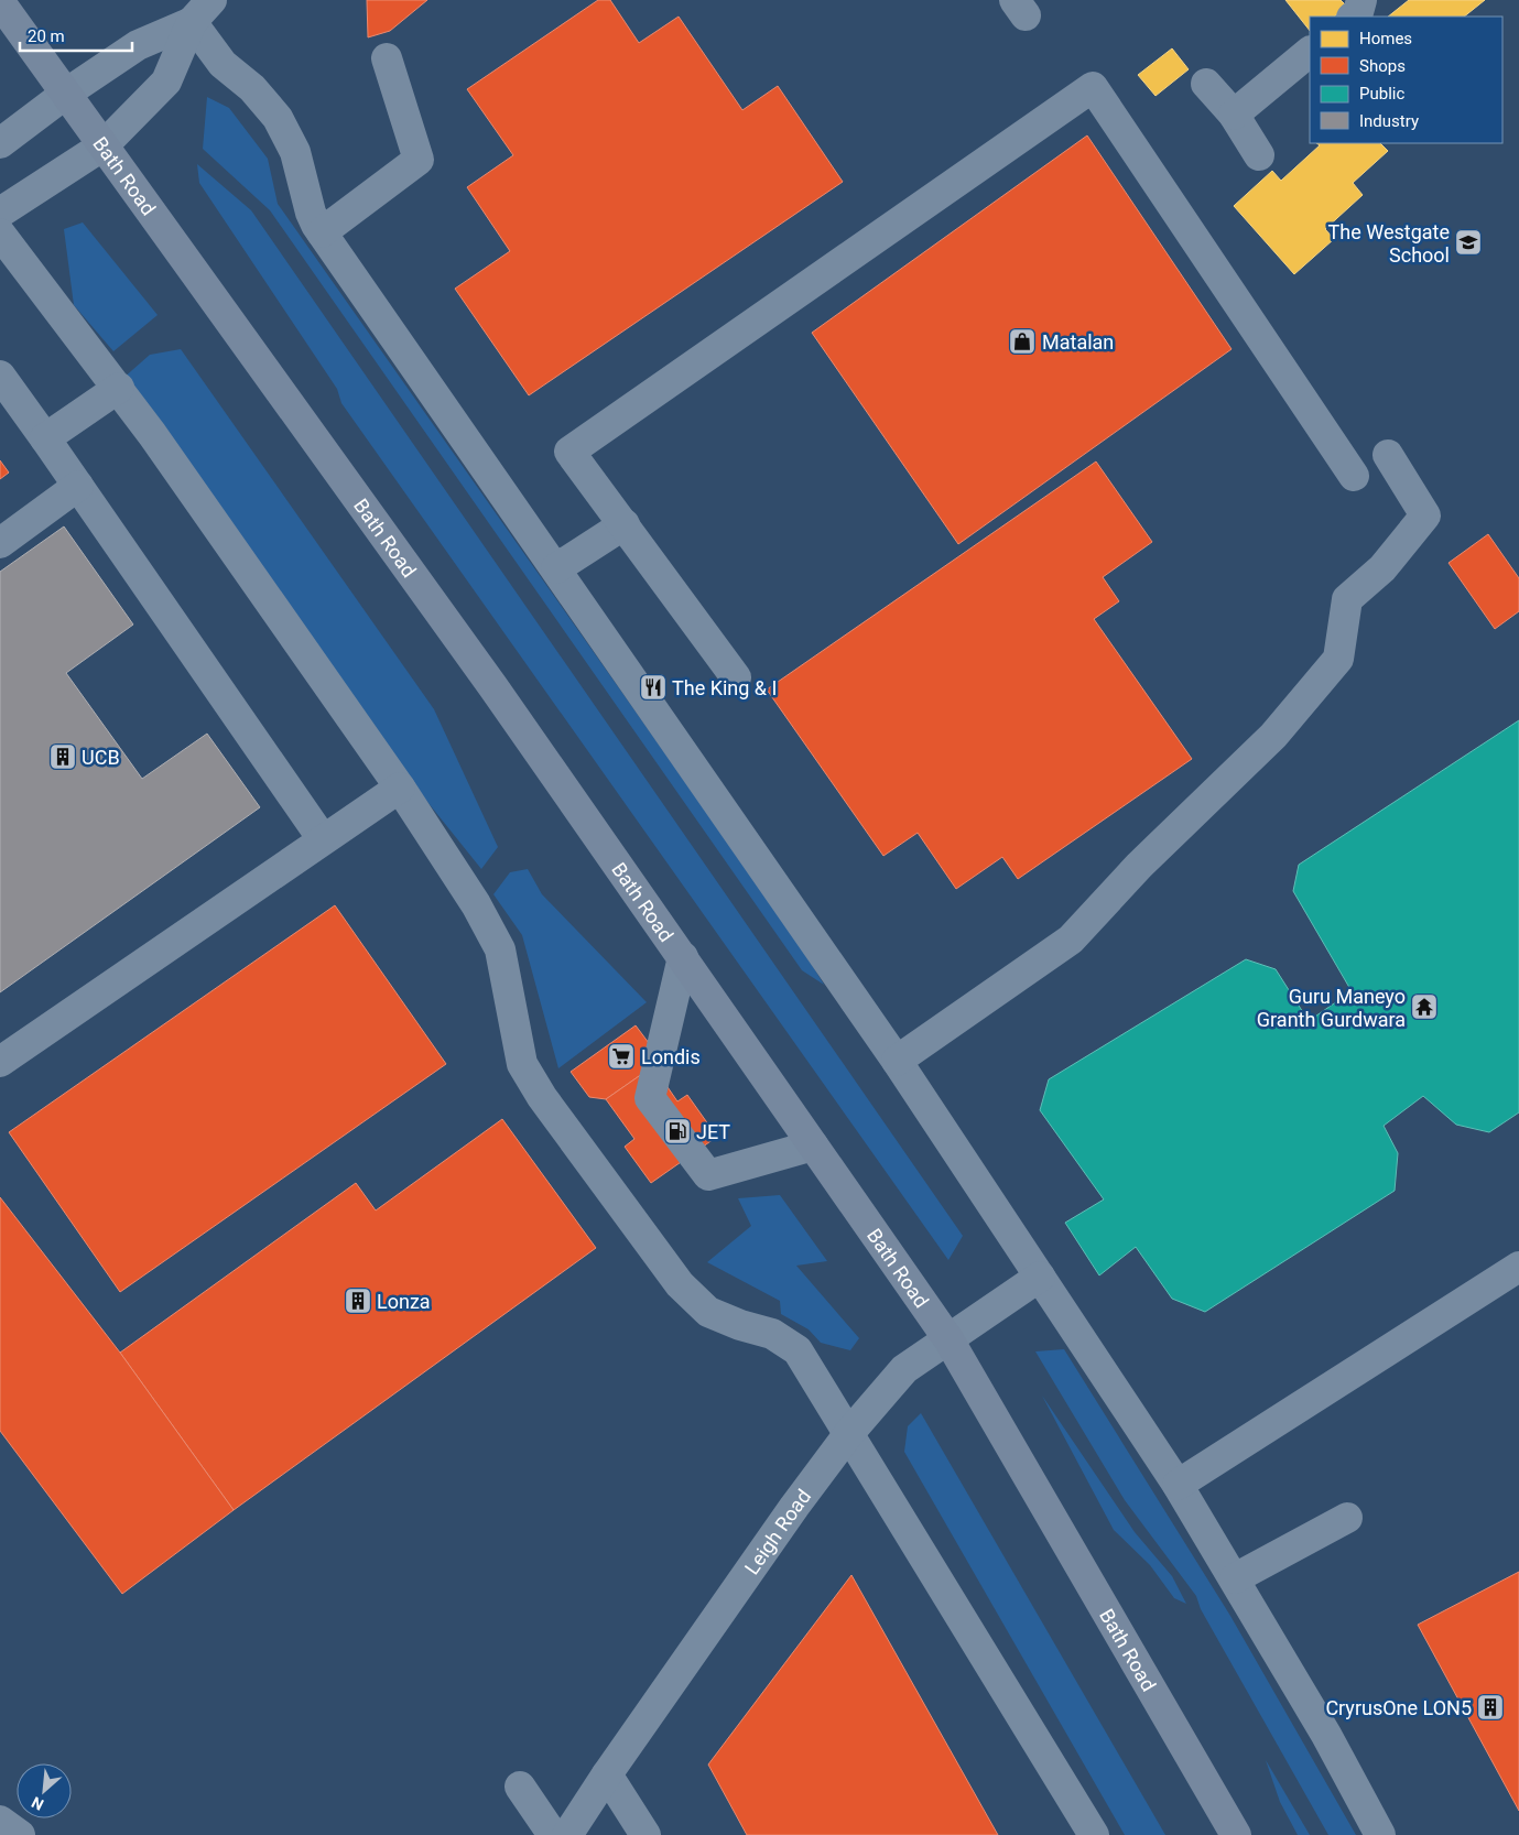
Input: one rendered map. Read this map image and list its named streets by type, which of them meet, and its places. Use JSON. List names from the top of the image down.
{
  "streets": {
    "main road": ["Bath Road"],
    "street": ["Leigh Road"]
  },
  "crossings": [
    ["Bath Road", "Leigh Road"]
  ],
  "places": {
    "school or university": ["The Westgate School"],
    "shop": ["Matalan"],
    "restaurant": ["The King & I"],
    "building": ["UCB", "Lonza", "CryrusOne LON5"],
    "temple": ["Guru Maneyo Granth Gurdwara"],
    "supermarket": ["Londis"],
    "fuel station": ["JET"]
  },
  "legend": [
    "Homes",
    "Shops",
    "Public",
    "Industry"
  ],
  "scale_bar": "20 m",
  "north": "bottom left"
}
